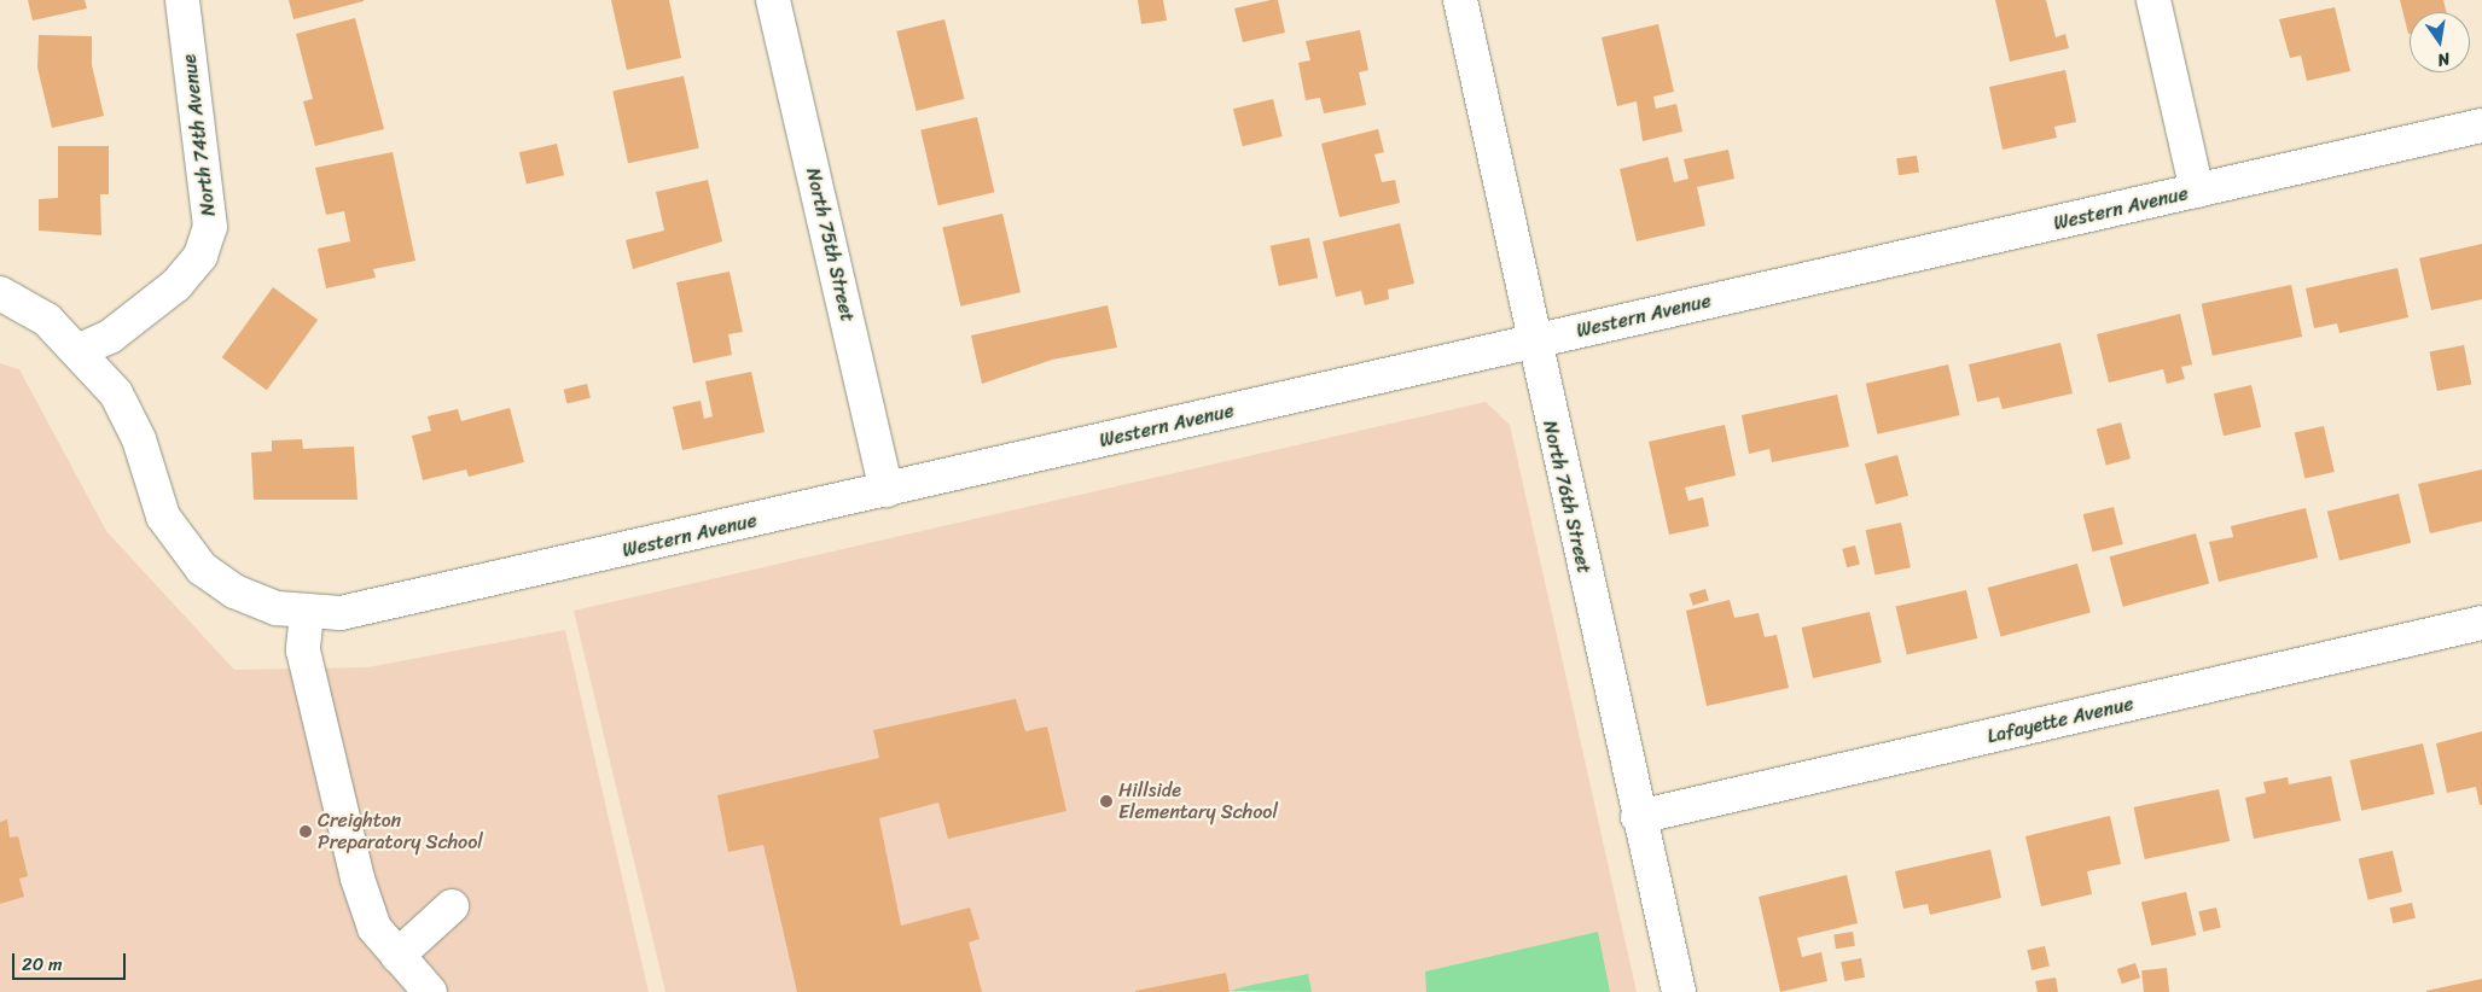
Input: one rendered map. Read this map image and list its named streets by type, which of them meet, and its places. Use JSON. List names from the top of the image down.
{
  "streets": {
    "street": [
      "North 74th Avenue",
      "Western Avenue",
      "North 75th Street",
      "North 76th Street",
      "Lafayette Avenue"
    ]
  },
  "crossings": [
    ["North 74th Avenue", "Western Avenue"],
    ["Western Avenue", "North 75th Street"],
    ["Western Avenue", "North 76th Street"],
    ["North 76th Street", "Lafayette Avenue"]
  ],
  "places": ["Hillside Elementary School", "Creighton Preparatory School"],
  "scale_bar": "20 m",
  "north": "bottom"
}
